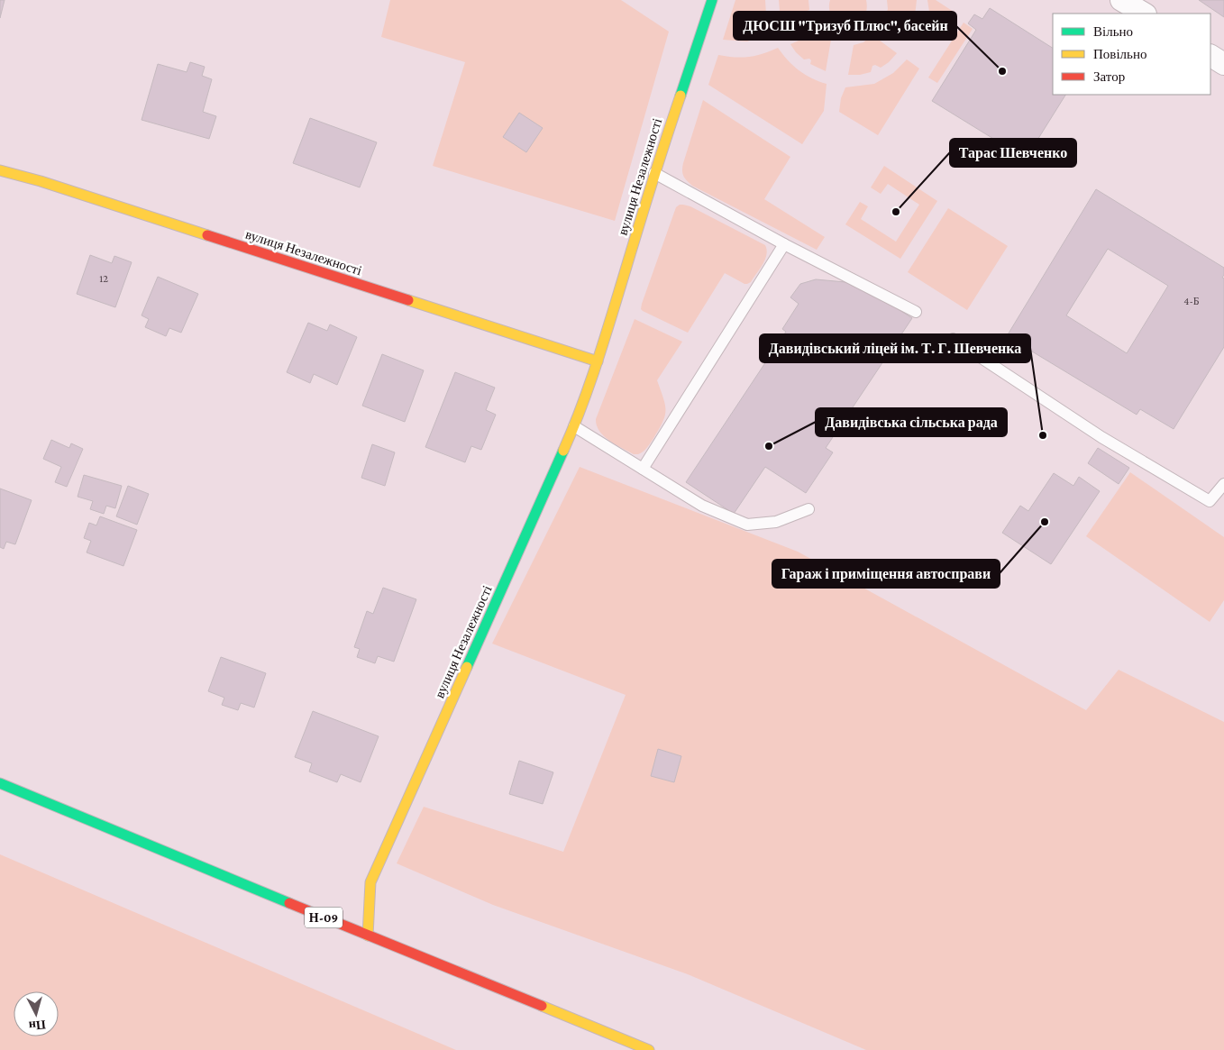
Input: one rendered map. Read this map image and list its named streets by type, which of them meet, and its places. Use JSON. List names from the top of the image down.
{
  "streets": {
    "street": ["вулиця Незалежності", "Н-09"]
  },
  "crossings": [
    ["вулиця Незалежності", "Н-09"]
  ],
  "places": [
    "ДЮСШ \"Тризуб Плюс\", басейн",
    "Тарас Шевченко",
    "Давидівський ліцей ім. Т. Г. Шевченка",
    "Давидівська сільська рада",
    "Гараж і приміщення автосправи"
  ],
  "house_numbers": ["12", "4-Б"],
  "legend": ["Вільно", "Повільно", "Затор"],
  "north": "bottom"
}
